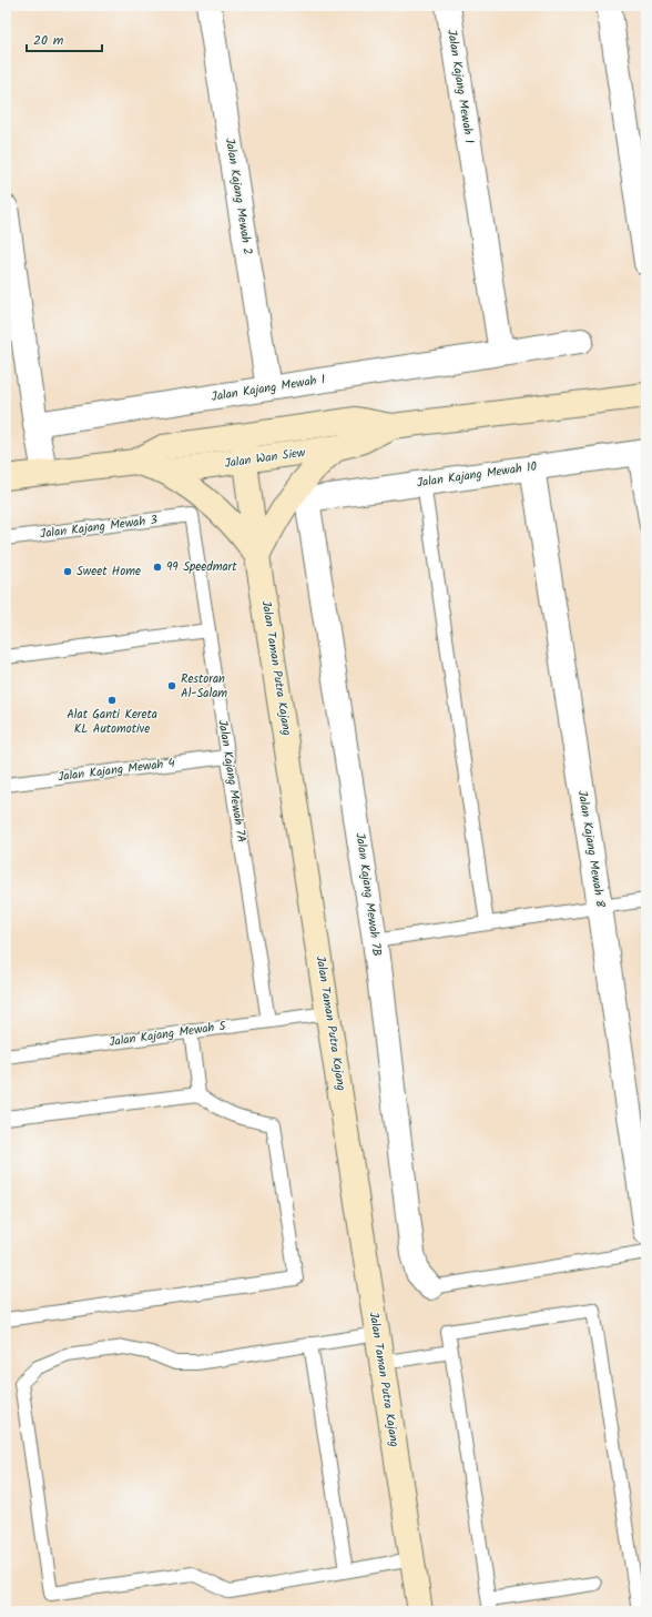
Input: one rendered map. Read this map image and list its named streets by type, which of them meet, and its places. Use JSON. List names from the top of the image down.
{
  "streets": {
    "street": [
      "Jalan Kajang Mewah 1",
      "Jalan Kajang Mewah 2",
      "Jalan Wan Siew",
      "Jalan Kajang Mewah 10",
      "Jalan Taman Putra Kajang",
      "Jalan Kajang Mewah 8",
      "Jalan Kajang Mewah 7B"
    ],
    "lane": [
      "Jalan Kajang Mewah 3",
      "Jalan Kajang Mewah 4",
      "Jalan Kajang Mewah 7A",
      "Jalan Kajang Mewah 5"
    ]
  },
  "crossings": [
    ["Jalan Kajang Mewah 1", "Jalan Kajang Mewah 2"],
    ["Jalan Wan Siew", "Jalan Taman Putra Kajang"],
    ["Jalan Kajang Mewah 10", "Jalan Kajang Mewah 8"],
    ["Jalan Kajang Mewah 10", "Jalan Kajang Mewah 7B"],
    ["Jalan Kajang Mewah 3", "Jalan Kajang Mewah 7A"],
    ["Jalan Taman Putra Kajang", "Jalan Kajang Mewah 5"],
    ["Jalan Kajang Mewah 4", "Jalan Kajang Mewah 7A"],
    ["Jalan Kajang Mewah 7A", "Jalan Kajang Mewah 5"]
  ],
  "places": [
    "99 Speedmart",
    "Sweet Home",
    "Restoran Al-Salam",
    "Alat Ganti Kereta KL Automotive"
  ],
  "scale_bar": "20 m"
}
